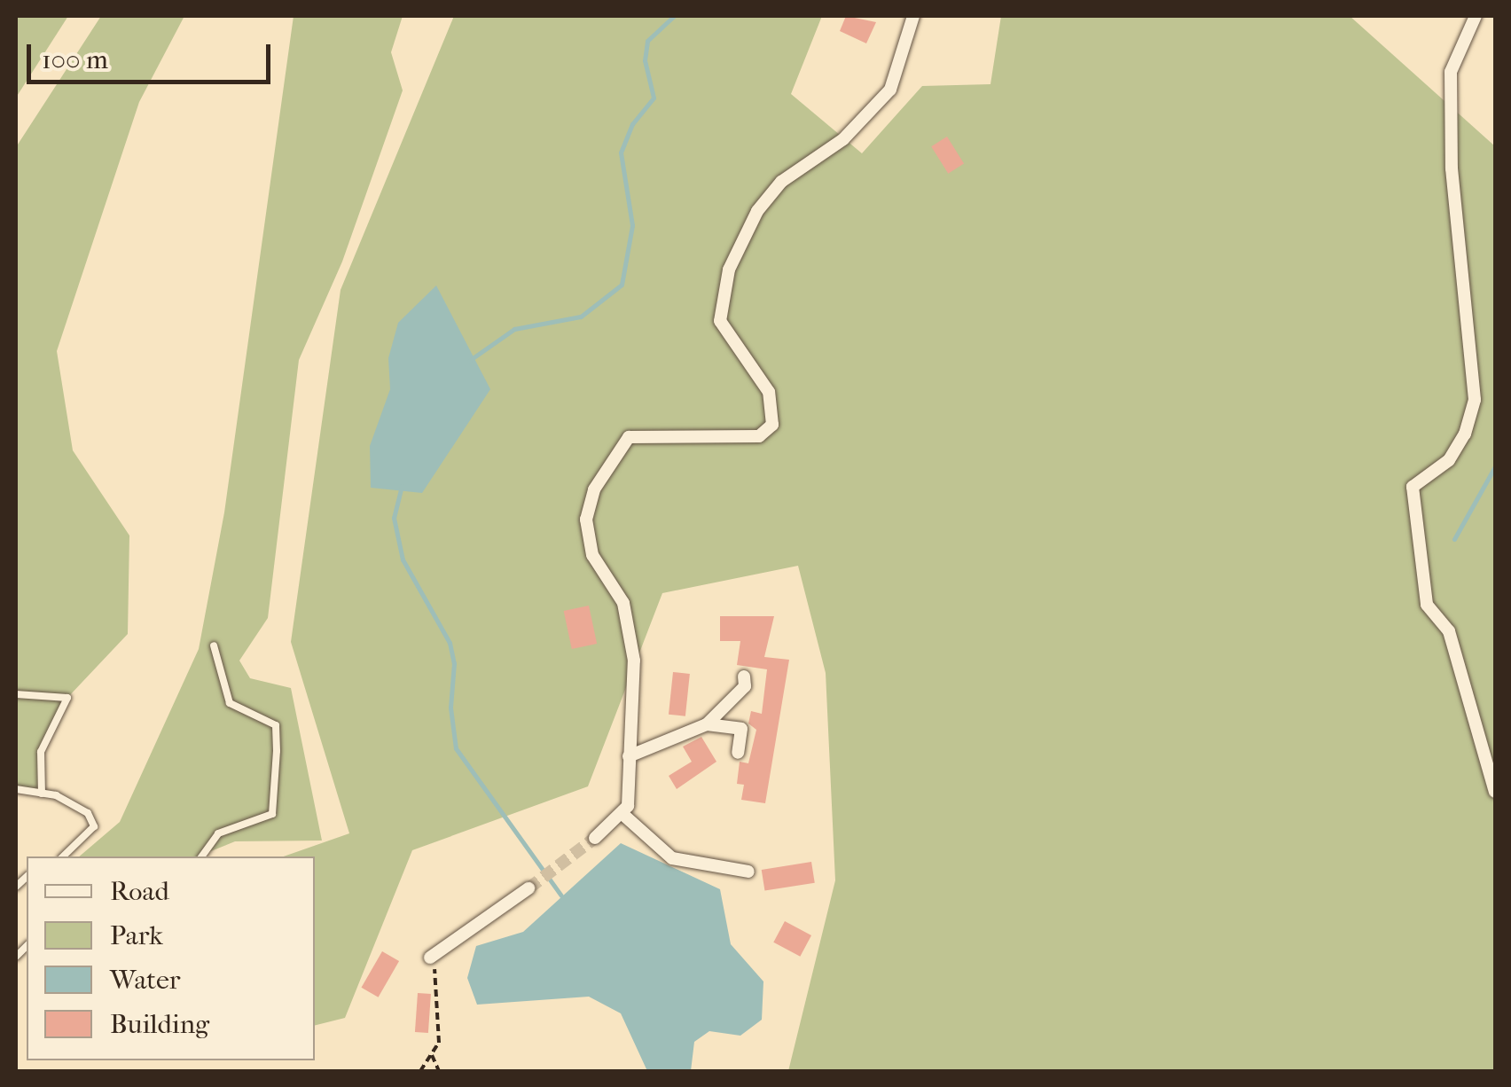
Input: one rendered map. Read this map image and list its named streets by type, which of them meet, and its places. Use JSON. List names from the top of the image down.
{
  "legend": [
    "Road",
    "Park",
    "Water",
    "Building"
  ],
  "scale_bar": "100 m"
}
